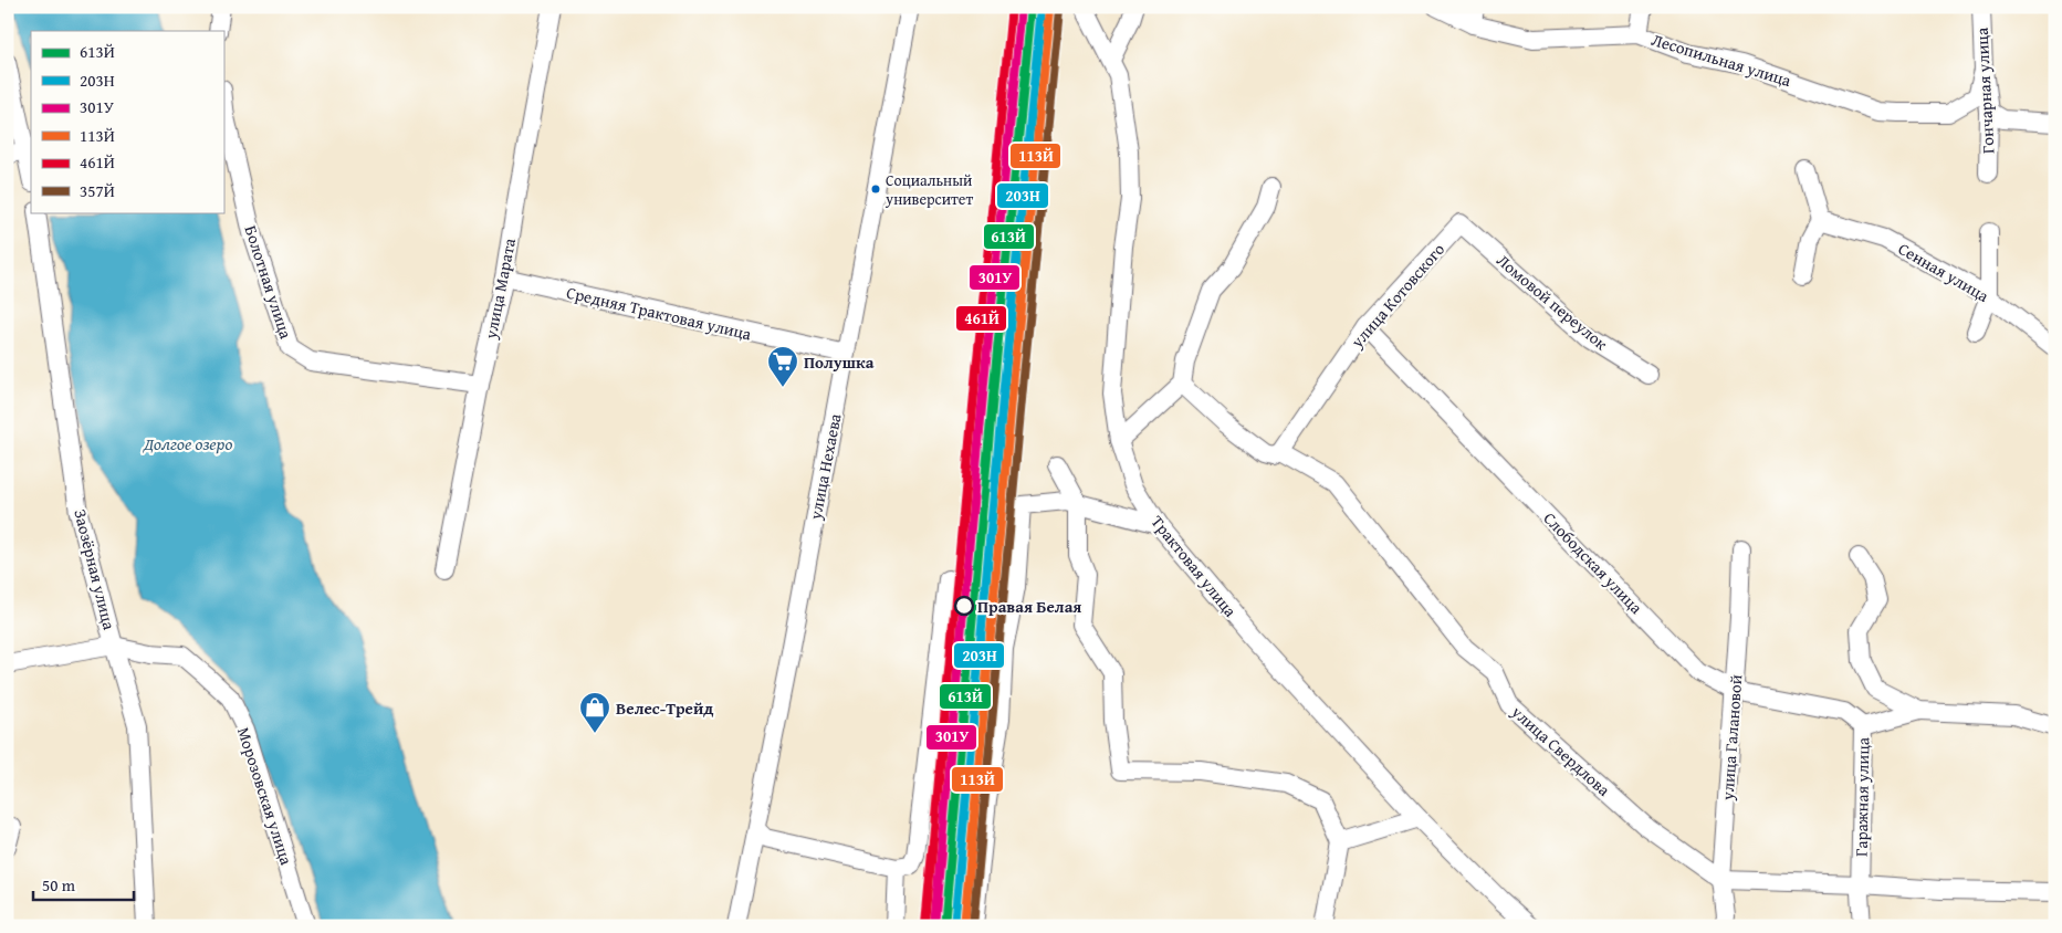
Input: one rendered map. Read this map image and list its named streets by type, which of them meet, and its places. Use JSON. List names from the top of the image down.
{
  "streets": {
    "street": [
      "Лесопильная улица",
      "Гончарная улица",
      "Сенная улица",
      "Болотная улица",
      "улица Марата",
      "улица Котовского",
      "Ломовой переулок",
      "Средняя Трактовая улица",
      "улица Нехаева",
      "Слободская улица",
      "Трактовая улица",
      "Заозёрная улица",
      "улица Галановой",
      "улица Свердлова",
      "Морозовская улица",
      "Гаражная улица"
    ]
  },
  "crossings": [
    ["Лесопильная улица", "Гончарная улица"],
    ["Болотная улица", "улица Марата"],
    ["улица Марата", "Средняя Трактовая улица"],
    ["улица Котовского", "Ломовой переулок"],
    ["улица Котовского", "Слободская улица"],
    ["улица Котовского", "улица Свердлова"],
    ["Средняя Трактовая улица", "улица Нехаева"],
    ["Слободская улица", "улица Галановой"],
    ["Слободская улица", "Гаражная улица"],
    ["Заозёрная улица", "Морозовская улица"],
    ["улица Галановой", "улица Свердлова"]
  ],
  "water": ["Долгое озеро"],
  "places": {
    "other": ["Социальный университет", "Правая Белая"],
    "supermarket": ["Полушка"],
    "shop": ["Велес-Трейд"]
  },
  "lines": [
    "transit line 613Й",
    "transit line 301У",
    "transit line 461Й",
    "transit line 203Н",
    "transit line 113Й",
    "transit line 357Й"
  ],
  "legend": [
    "613Й",
    "203Н",
    "301У",
    "113Й",
    "461Й",
    "357Й"
  ],
  "scale_bar": "50 m"
}
